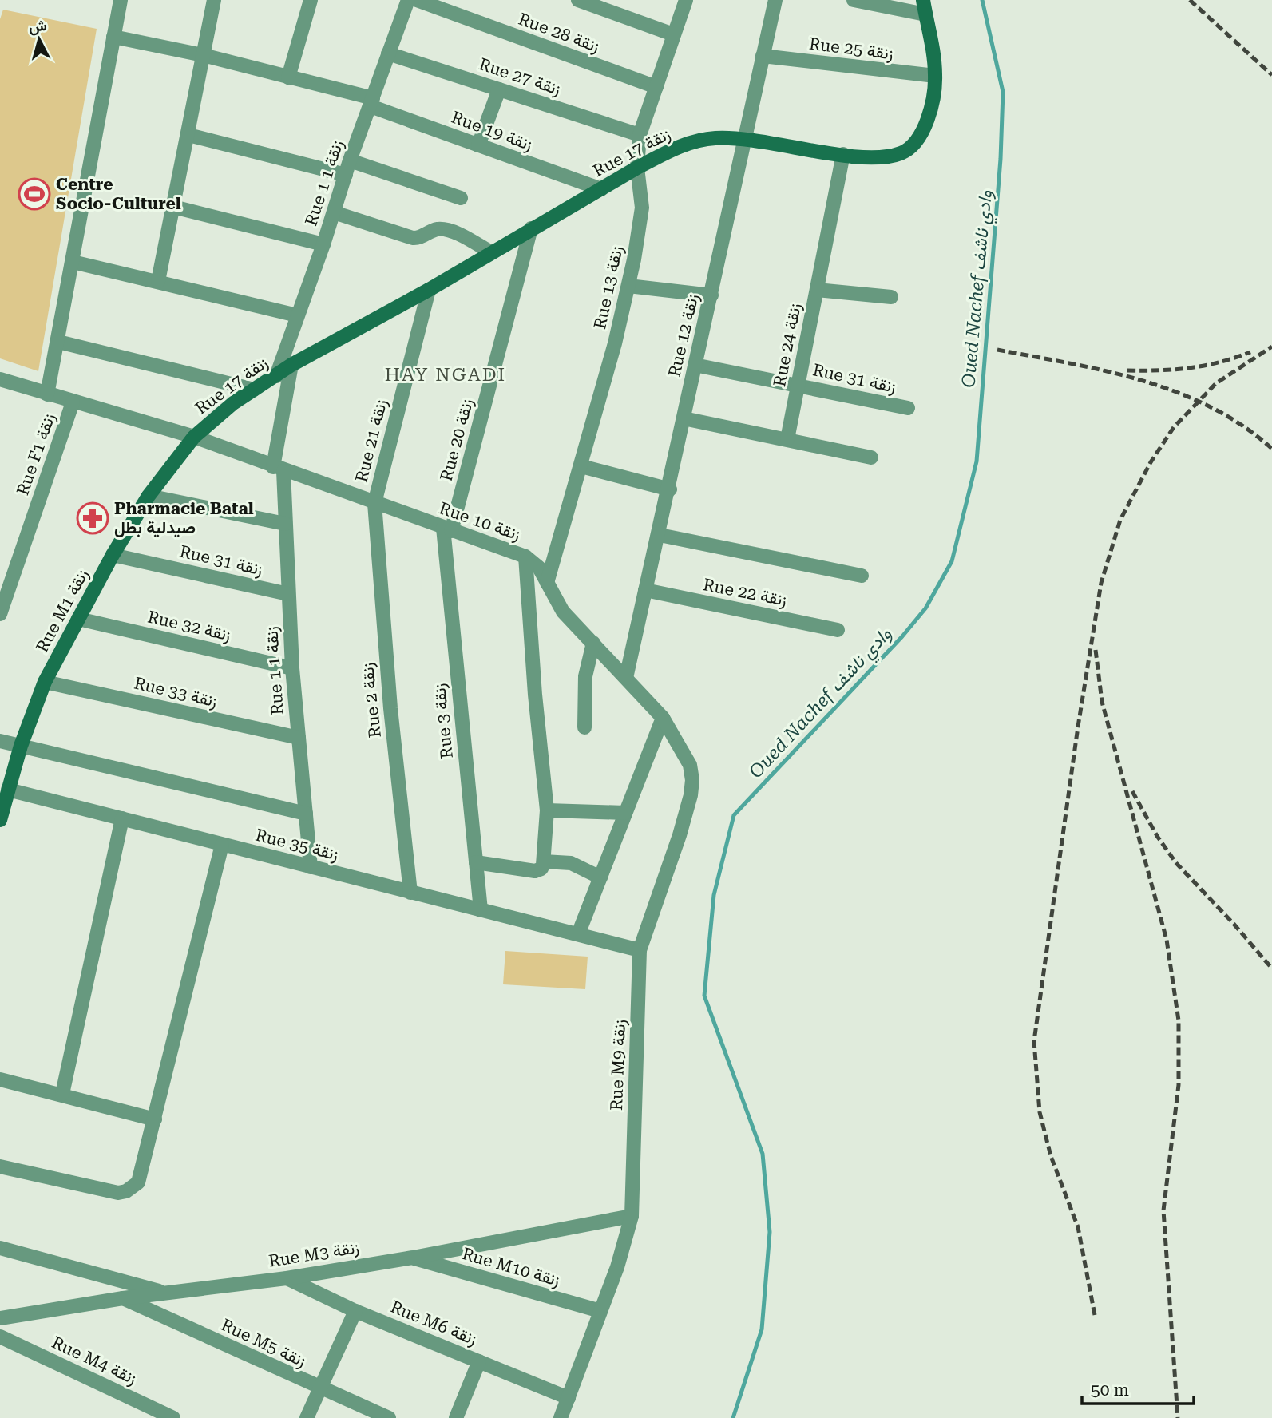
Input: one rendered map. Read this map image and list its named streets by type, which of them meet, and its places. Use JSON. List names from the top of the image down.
{
  "streets": {
    "street": [
      "Rue 28 زنقة",
      "Rue 25 زنقة",
      "Rue 27 زنقة",
      "Rue 19 زنقة",
      "Rue 17 زنقة",
      "Rue 1 زنقة 1",
      "Rue 13 زنقة",
      "Rue 12 زنقة",
      "Rue 24 زنقة",
      "Rue 31 زنقة",
      "Rue 20 زنقة",
      "Rue 21 زنقة",
      "Rue F1 زنقة",
      "Rue 10 زنقة",
      "Rue 22 زنقة",
      "Rue M1 زنقة",
      "Rue 32 زنقة",
      "Rue 33 زنقة",
      "Rue 2 زنقة",
      "Rue 3 زنقة",
      "Rue 35 زنقة",
      "Rue M9 زنقة",
      "Rue M3 زنقة",
      "Rue M10 زنقة",
      "Rue M6 زنقة",
      "Rue M5 زنقة",
      "Rue M4 زنقة"
    ]
  },
  "crossings": [
    ["Rue 28 زنقة", "Rue 13 زنقة"],
    ["Rue 25 زنقة", "Rue 17 زنقة"],
    ["Rue 25 زنقة", "Rue 12 زنقة"],
    ["Rue 27 زنقة", "Rue 1 زنقة 1"],
    ["Rue 27 زنقة", "Rue 13 زنقة"],
    ["Rue 19 زنقة", "Rue 17 زنقة"],
    ["Rue 19 زنقة", "Rue 1 زنقة 1"],
    ["Rue 17 زنقة", "Rue 1 زنقة 1"],
    ["Rue 17 زنقة", "Rue 13 زنقة"],
    ["Rue 17 زنقة", "Rue 12 زنقة"],
    ["Rue 17 زنقة", "Rue 24 زنقة"],
    ["Rue 17 زنقة", "Rue 20 زنقة"],
    ["Rue 17 زنقة", "Rue 21 زنقة"],
    ["Rue 17 زنقة", "Rue 10 زنقة"],
    ["Rue 17 زنقة", "Rue M1 زنقة"],
    ["Rue 1 زنقة 1", "Rue 31 زنقة"],
    ["Rue 1 زنقة 1", "Rue 10 زنقة"],
    ["Rue 1 زنقة 1", "Rue 32 زنقة"],
    ["Rue 1 زنقة 1", "Rue 33 زنقة"],
    ["Rue 1 زنقة 1", "Rue 35 زنقة"],
    ["Rue 13 زنقة", "Rue 10 زنقة"],
    ["Rue 12 زنقة", "Rue 31 زنقة"],
    ["Rue 12 زنقة", "Rue 10 زنقة"],
    ["Rue 12 زنقة", "Rue 22 زنقة"],
    ["Rue 24 زنقة", "Rue 31 زنقة"],
    ["Rue 31 زنقة", "Rue M1 زنقة"],
    ["Rue 20 زنقة", "Rue 10 زنقة"],
    ["Rue 20 زنقة", "Rue 3 زنقة"],
    ["Rue 21 زنقة", "Rue 10 زنقة"],
    ["Rue 21 زنقة", "Rue 2 زنقة"],
    ["Rue F1 زنقة", "Rue 10 زنقة"],
    ["Rue 10 زنقة", "Rue M1 زنقة"],
    ["Rue 10 زنقة", "Rue 2 زنقة"],
    ["Rue 10 زنقة", "Rue 3 زنقة"],
    ["Rue 10 زنقة", "Rue M9 زنقة"],
    ["Rue M1 زنقة", "Rue 32 زنقة"],
    ["Rue M1 زنقة", "Rue 33 زنقة"],
    ["Rue M1 زنقة", "Rue 35 زنقة"],
    ["Rue 2 زنقة", "Rue 35 زنقة"],
    ["Rue 3 زنقة", "Rue 35 زنقة"],
    ["Rue 35 زنقة", "Rue M9 زنقة"],
    ["Rue M9 زنقة", "Rue M3 زنقة"],
    ["Rue M9 زنقة", "Rue M10 زنقة"],
    ["Rue M9 زنقة", "Rue M6 زنقة"],
    ["Rue M3 زنقة", "Rue M10 زنقة"],
    ["Rue M3 زنقة", "Rue M6 زنقة"],
    ["Rue M3 زنقة", "Rue M5 زنقة"]
  ],
  "districts": ["HAY NGADI"],
  "water": ["Oued Nachef وادي ناشف"],
  "places": {
    "sports": ["Centre Socio-Culturel"],
    "pharmacy": ["Pharmacie Batal صيدلية بطل"]
  },
  "scale_bar": "50 m",
  "north": "top"
}
